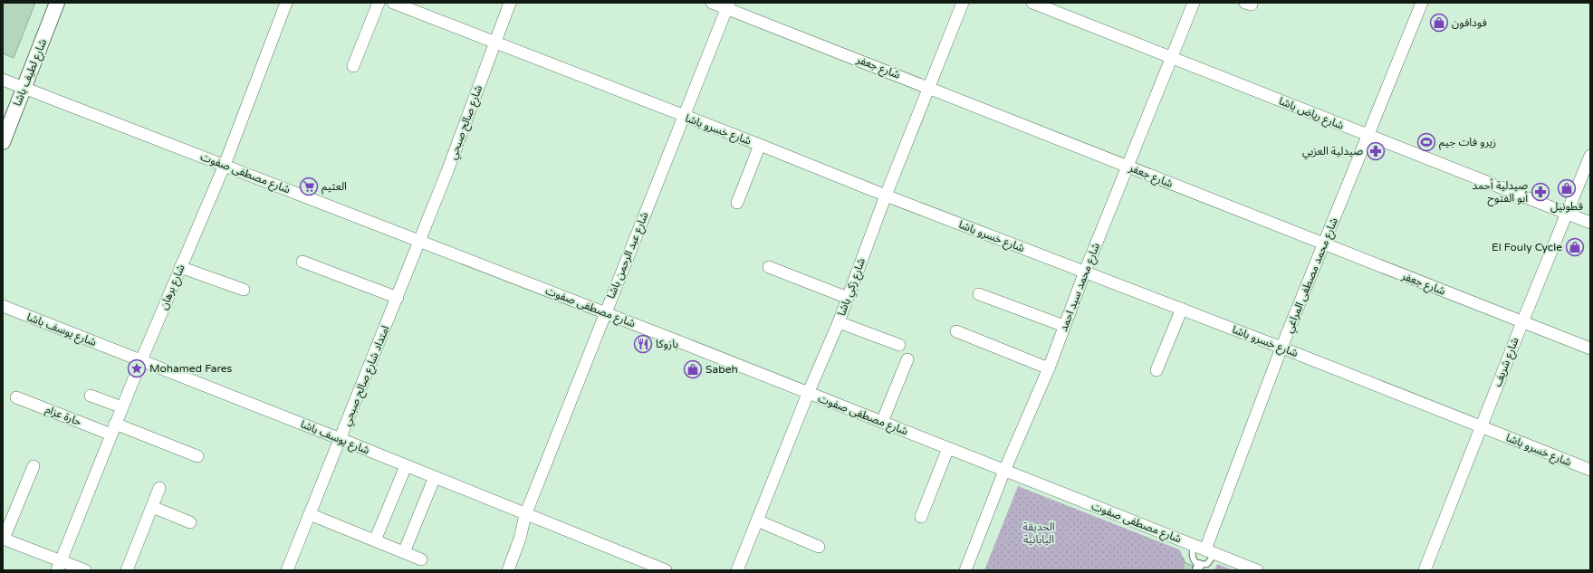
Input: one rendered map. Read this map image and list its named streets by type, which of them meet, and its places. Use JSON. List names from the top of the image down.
{
  "streets": {
    "street": [
      "شارع جعفر",
      "شارع لطيف باشا",
      "شارع رياض باشا",
      "شارع صالح صبحي",
      "شارع خسرو باشا",
      "شارع مصطفى صفوت",
      "شارع عبد الرحمن باشا",
      "شارع محمد مصطفى المراغي",
      "شارع برهان",
      "شارع زكي باشا",
      "شارع محمد سيد احمد",
      "شارع يوسف باشا",
      "شارع شريف",
      "امتداد شارع صالح صبحي",
      "حارة عزام"
    ]
  },
  "crossings": [
    ["شارع جعفر", "شارع عبد الرحمن باشا"],
    ["شارع جعفر", "شارع محمد مصطفى المراغي"],
    ["شارع جعفر", "شارع زكي باشا"],
    ["شارع جعفر", "شارع محمد سيد احمد"],
    ["شارع جعفر", "شارع شريف"],
    ["شارع لطيف باشا", "شارع مصطفى صفوت"],
    ["شارع رياض باشا", "شارع محمد مصطفى المراغي"],
    ["شارع رياض باشا", "شارع محمد سيد احمد"],
    ["شارع رياض باشا", "شارع شريف"],
    ["شارع صالح صبحي", "شارع خسرو باشا"],
    ["شارع صالح صبحي", "شارع مصطفى صفوت"],
    ["شارع صالح صبحي", "امتداد شارع صالح صبحي"],
    ["شارع خسرو باشا", "شارع عبد الرحمن باشا"],
    ["شارع خسرو باشا", "شارع محمد مصطفى المراغي"],
    ["شارع خسرو باشا", "شارع زكي باشا"],
    ["شارع خسرو باشا", "شارع محمد سيد احمد"],
    ["شارع خسرو باشا", "شارع شريف"],
    ["شارع مصطفى صفوت", "شارع عبد الرحمن باشا"],
    ["شارع مصطفى صفوت", "شارع محمد مصطفى المراغي"],
    ["شارع مصطفى صفوت", "شارع برهان"],
    ["شارع مصطفى صفوت", "شارع زكي باشا"],
    ["شارع مصطفى صفوت", "شارع محمد سيد احمد"],
    ["شارع مصطفى صفوت", "امتداد شارع صالح صبحي"],
    ["شارع عبد الرحمن باشا", "شارع يوسف باشا"],
    ["شارع برهان", "شارع يوسف باشا"],
    ["شارع برهان", "حارة عزام"],
    ["شارع يوسف باشا", "امتداد شارع صالح صبحي"]
  ],
  "parks": ["الحديقة اليابانية"],
  "places": {
    "shop": [
      "فودافون",
      "قطونيل",
      "El Fouly Cycle",
      "Sabeh"
    ],
    "sports": ["زيرو فات جيم"],
    "pharmacy": ["صيدلية العزبي", "صيدلية أحمد أبو الفتوح"],
    "supermarket": ["العثيم"],
    "restaurant": ["بازوكا"],
    "place": ["Mohamed Fares"]
  }
}
